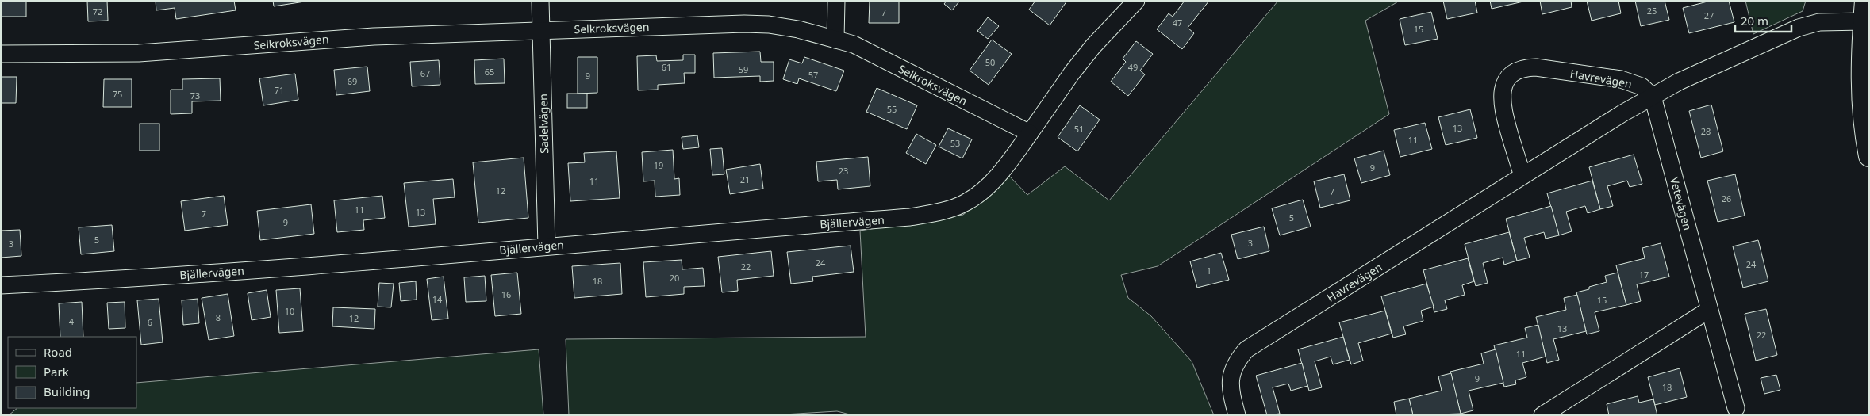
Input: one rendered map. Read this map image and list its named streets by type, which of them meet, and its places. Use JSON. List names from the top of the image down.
{
  "streets": {
    "street": [
      "Selkroksvägen",
      "Havrevägen",
      "Sadelvägen",
      "Vetevägen",
      "Bjällervägen"
    ]
  },
  "crossings": [
    ["Selkroksvägen", "Sadelvägen"],
    ["Selkroksvägen", "Bjällervägen"],
    ["Havrevägen", "Vetevägen"],
    ["Sadelvägen", "Bjällervägen"]
  ],
  "house_numbers": [
    "25",
    "72",
    "7",
    "27",
    "47",
    "15",
    "50",
    "61",
    "49",
    "59",
    "65",
    "67",
    "57",
    "9",
    "69",
    "71",
    "75",
    "73",
    "55",
    "13",
    "51",
    "28",
    "11",
    "53",
    "19",
    "9",
    "23",
    "21",
    "11",
    "12",
    "7",
    "26",
    "11",
    "13",
    "7",
    "5",
    "9",
    "5",
    "3",
    "3",
    "24",
    "24",
    "22",
    "1",
    "17",
    "20",
    "18",
    "16",
    "14",
    "15",
    "10",
    "8",
    "12",
    "4",
    "6",
    "13",
    "22",
    "11",
    "9",
    "18"
  ],
  "legend": ["Road", "Park", "Building"],
  "scale_bar": "20 m"
}
